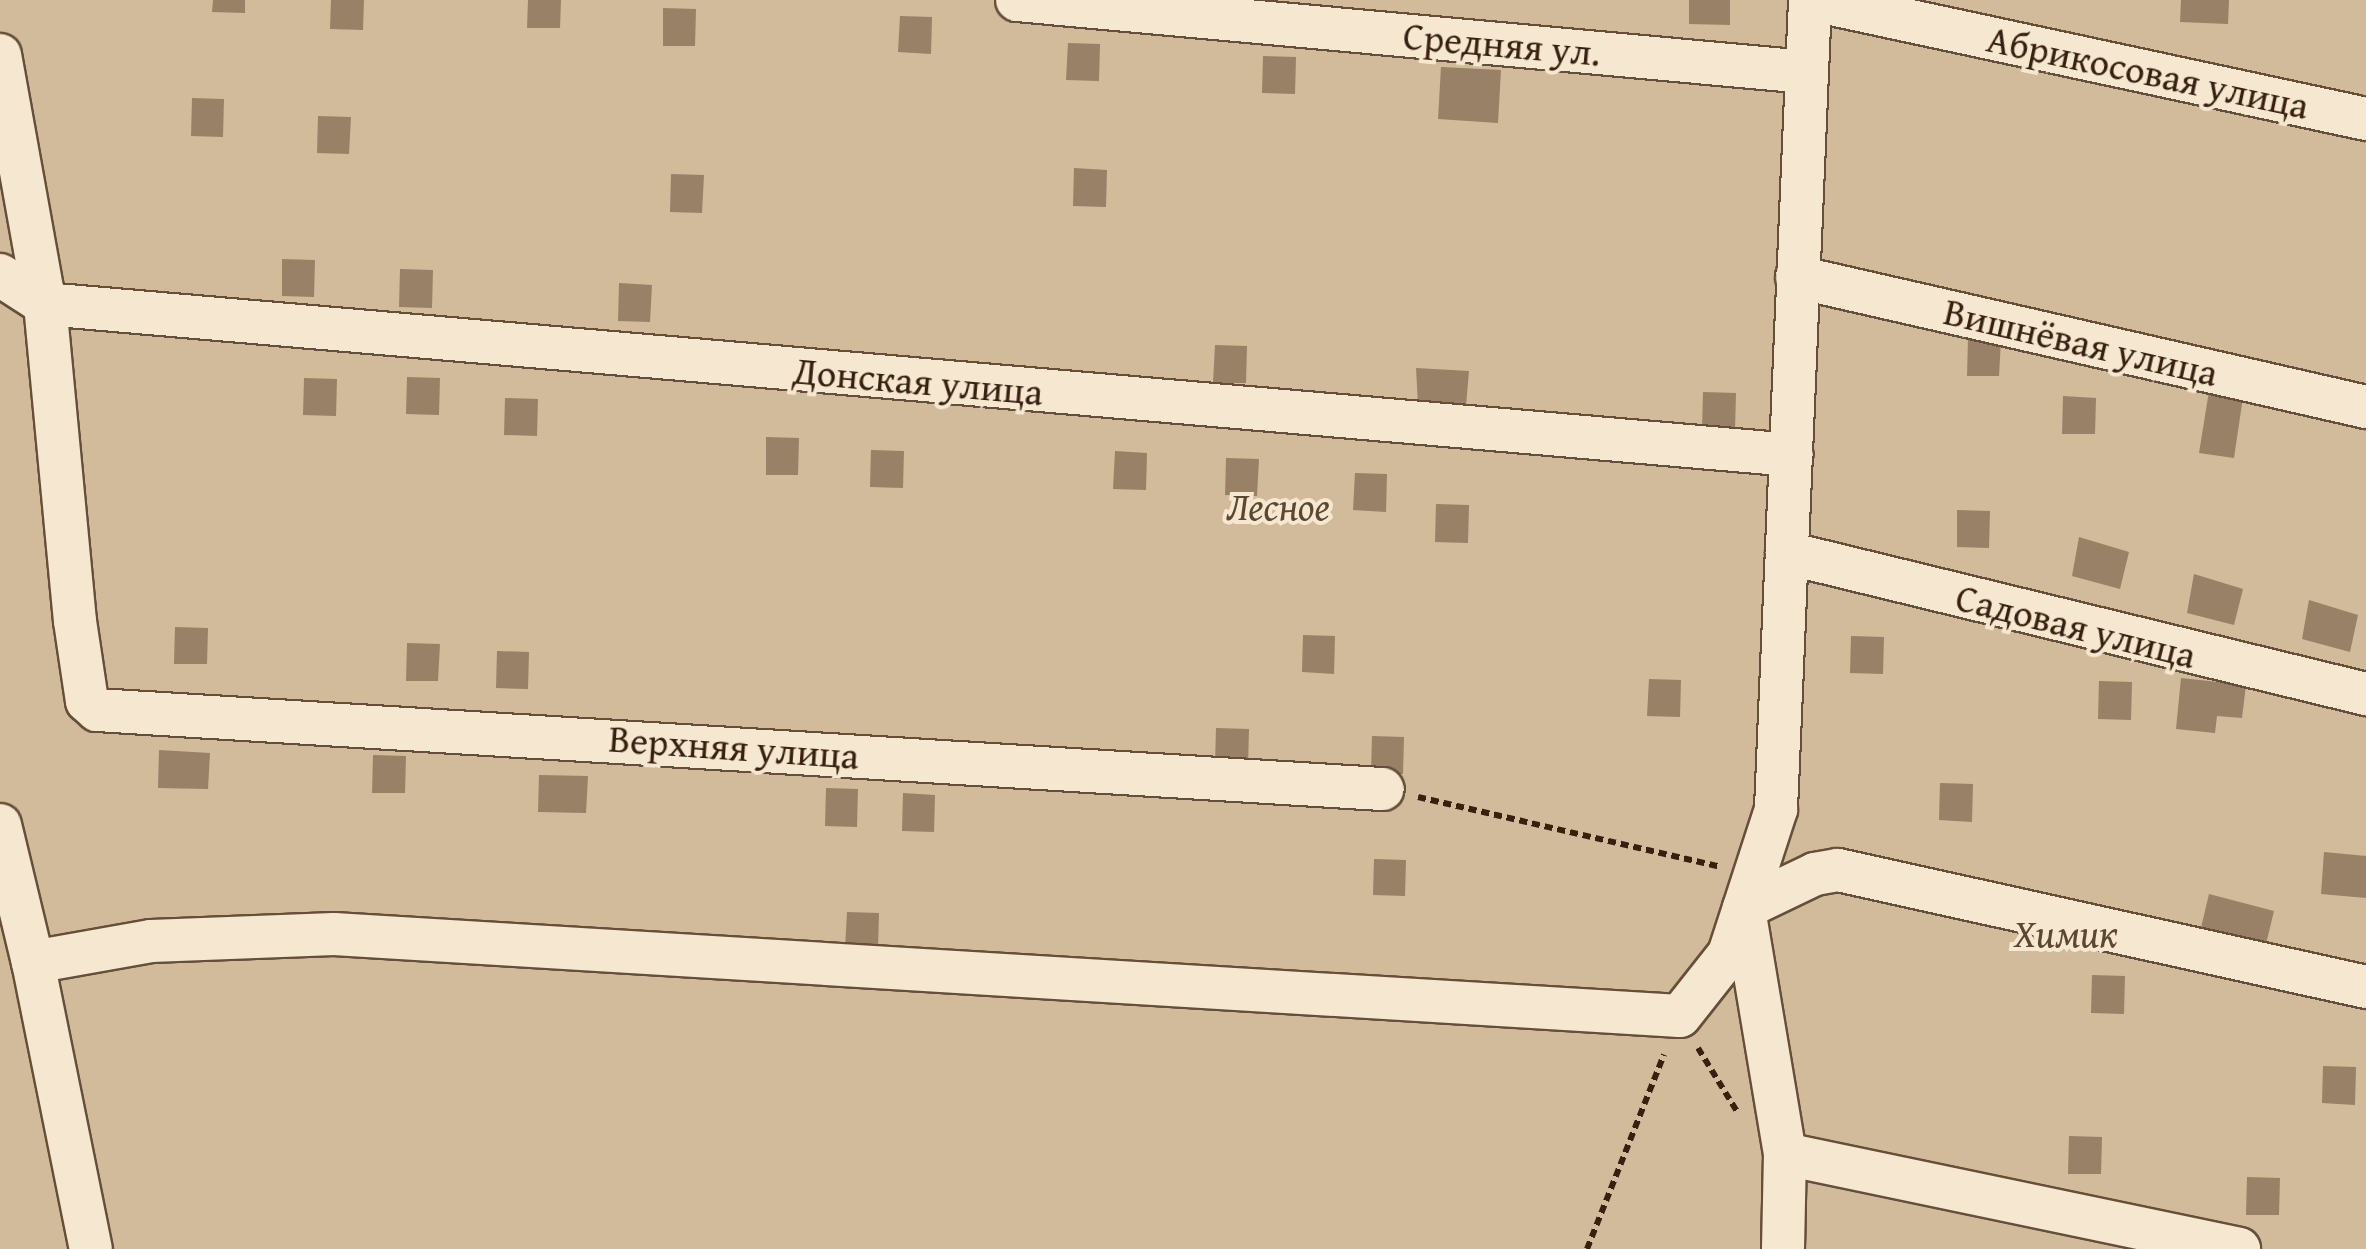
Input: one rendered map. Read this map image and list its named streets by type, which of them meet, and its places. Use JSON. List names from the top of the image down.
{
  "streets": {
    "street": [
      "Средняя ул.",
      "Абрикосовая улица",
      "Вишнёвая улица",
      "Донская улица",
      "Садовая улица",
      "Верхняя улица"
    ]
  },
  "crossings": [
    ["Донская улица", "Верхняя улица"]
  ],
  "parks": ["Лесное", "Химик"]
}
